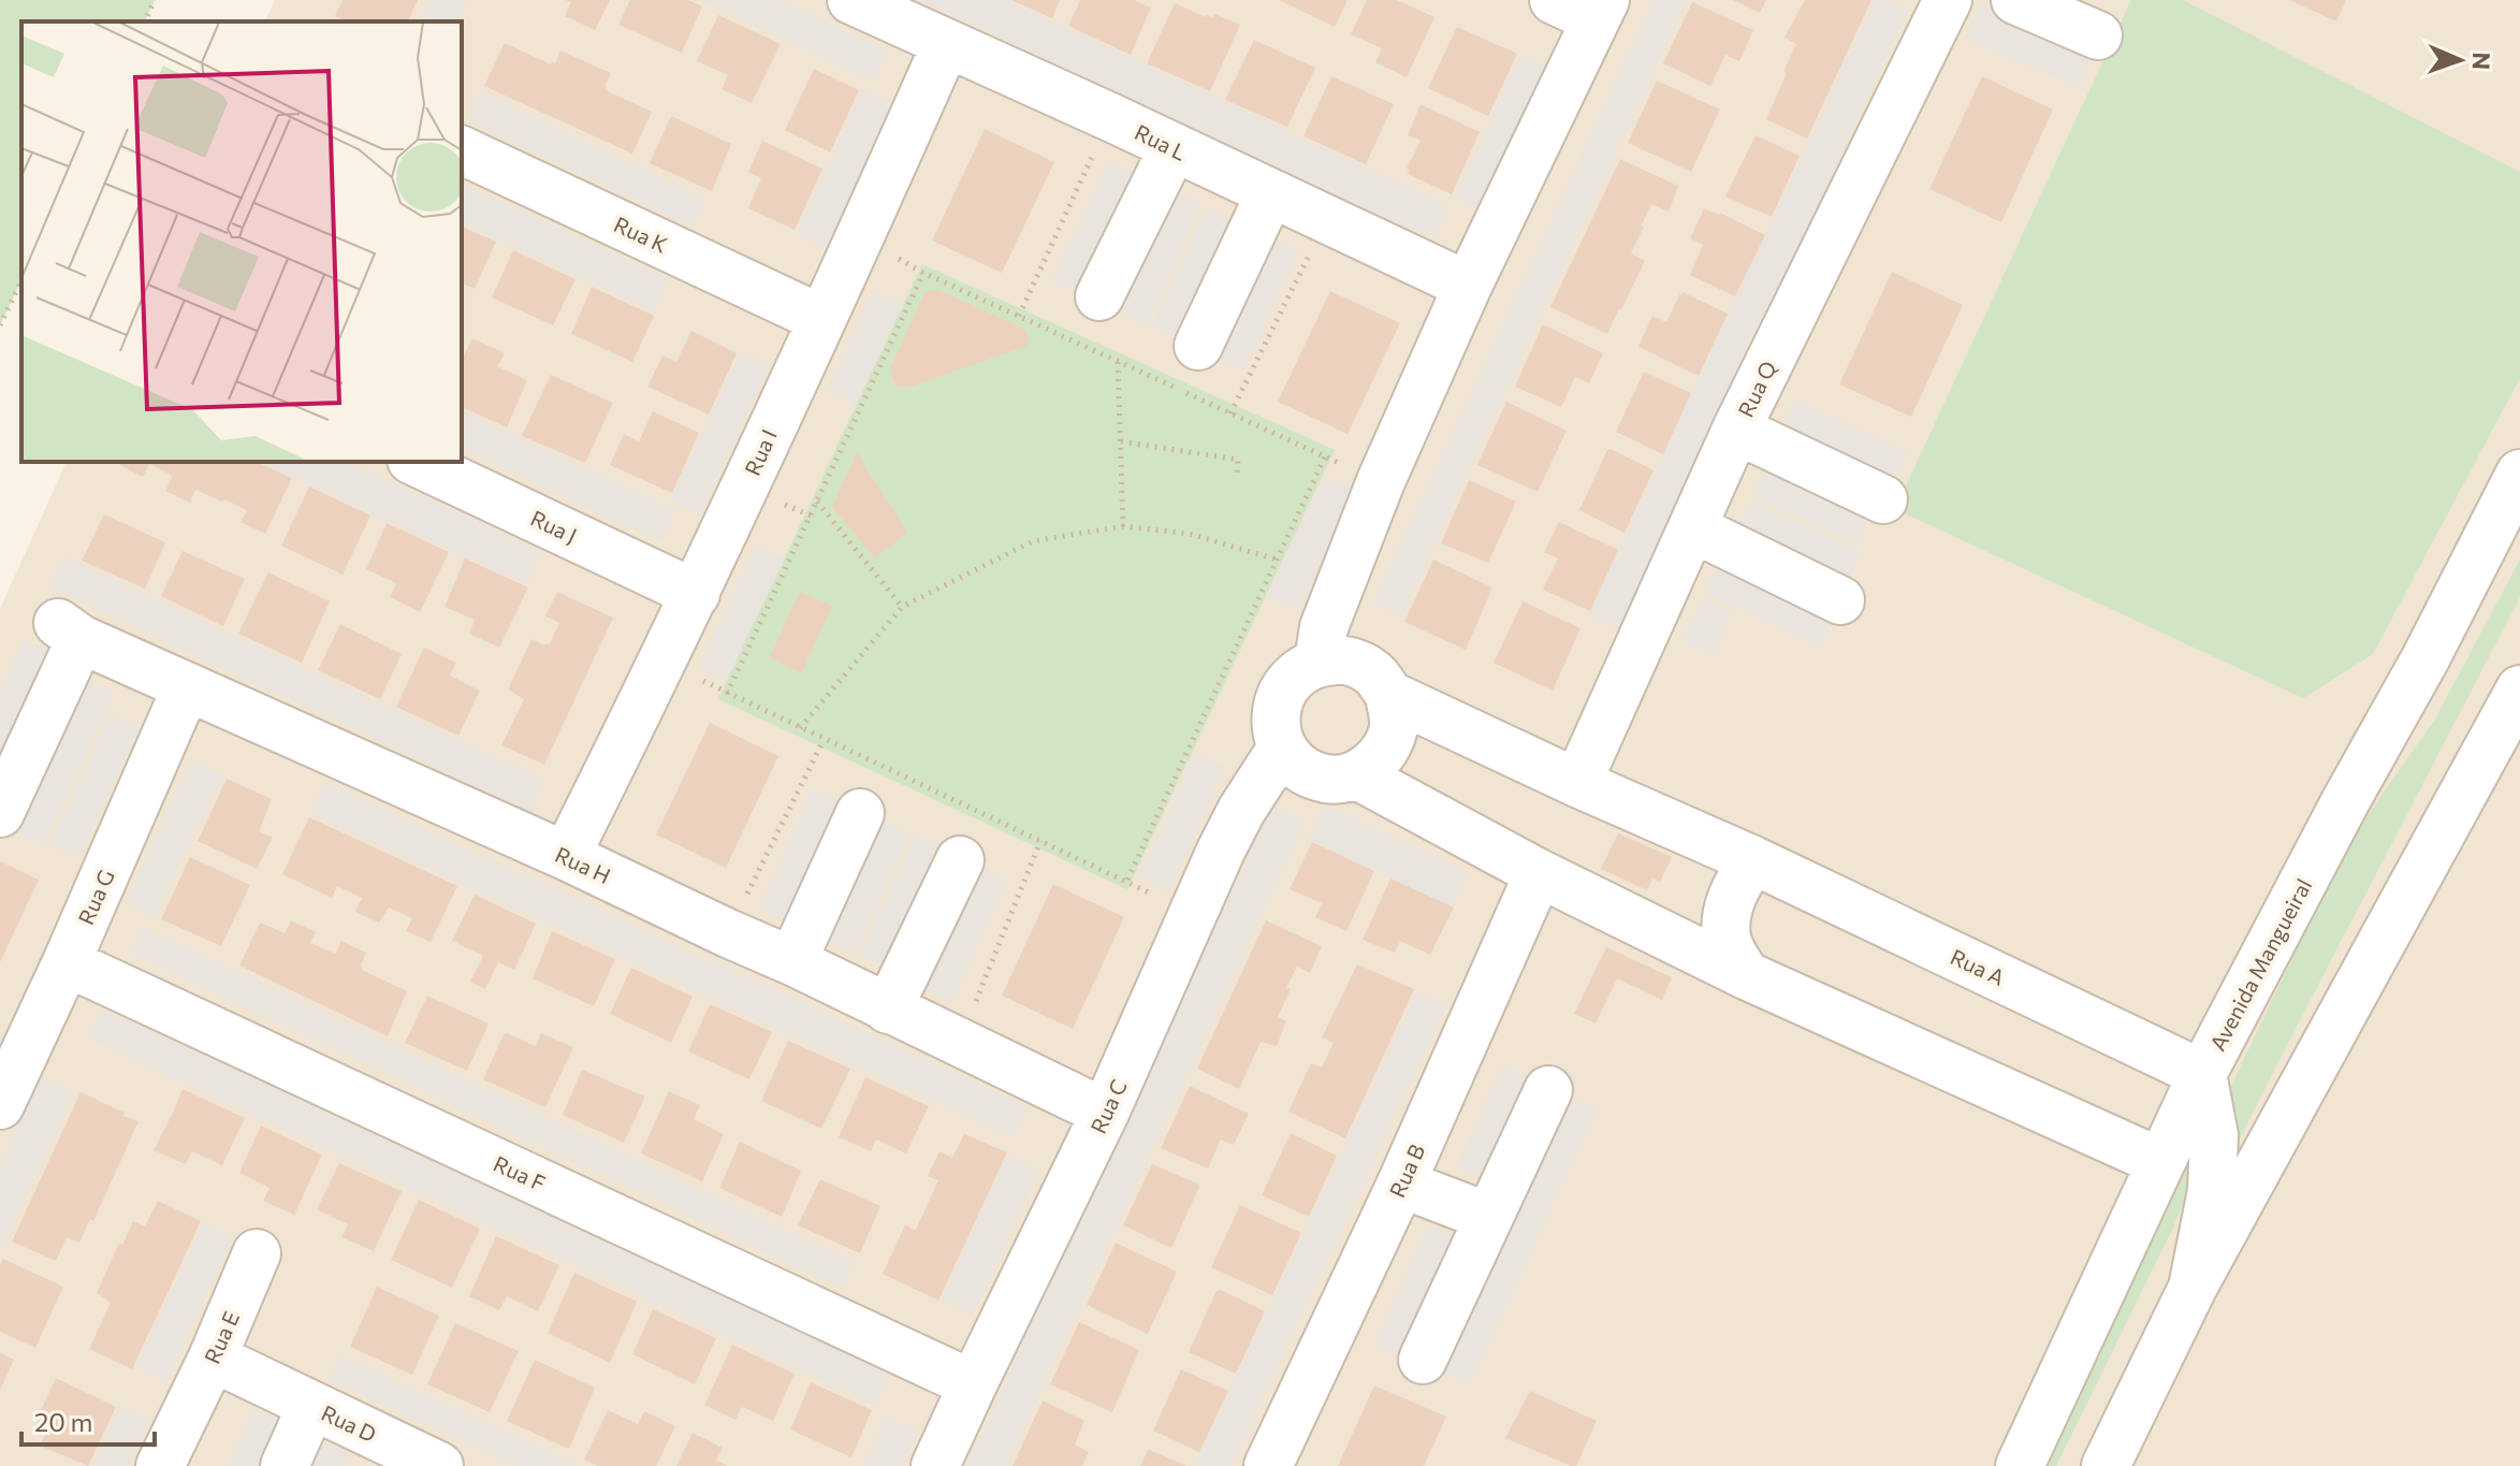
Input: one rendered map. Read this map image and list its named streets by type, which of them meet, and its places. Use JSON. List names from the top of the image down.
{
  "streets": {
    "street": [
      "Rua L",
      "Rua K",
      "Rua Q",
      "Rua I",
      "Rua J",
      "Rua H",
      "Rua G",
      "Avenida Mangueiral",
      "Rua A",
      "Rua C",
      "Rua B",
      "Rua F",
      "Rua E",
      "Rua D"
    ]
  },
  "crossings": [
    ["Rua L", "Rua I"],
    ["Rua K", "Rua I"],
    ["Rua Q", "Rua A"],
    ["Rua I", "Rua J"],
    ["Rua I", "Rua H"],
    ["Rua H", "Rua G"],
    ["Rua H", "Rua C"],
    ["Rua G", "Rua F"],
    ["Avenida Mangueiral", "Rua A"],
    ["Rua A", "Rua C"],
    ["Rua C", "Rua F"],
    ["Rua E", "Rua D"]
  ],
  "scale_bar": "20 m",
  "north": "right"
}
